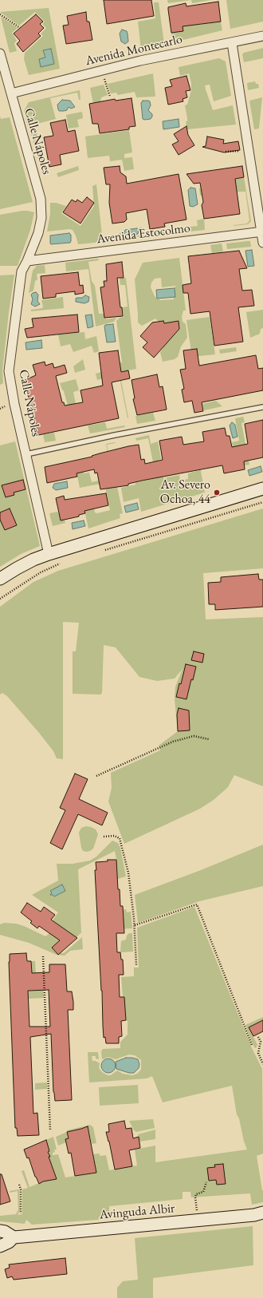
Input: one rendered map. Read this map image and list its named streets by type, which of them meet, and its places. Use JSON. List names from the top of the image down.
{
  "streets": {
    "street": [
      "Avenida Montecarlo",
      "Calle Nápoles",
      "Avenida Estocolmo",
      "Avinguda Albir"
    ]
  },
  "crossings": [
    ["Avenida Montecarlo", "Calle Nápoles"],
    ["Calle Nápoles", "Avenida Estocolmo"]
  ],
  "places": ["Av. Severo Ochoa, 44"]
}
